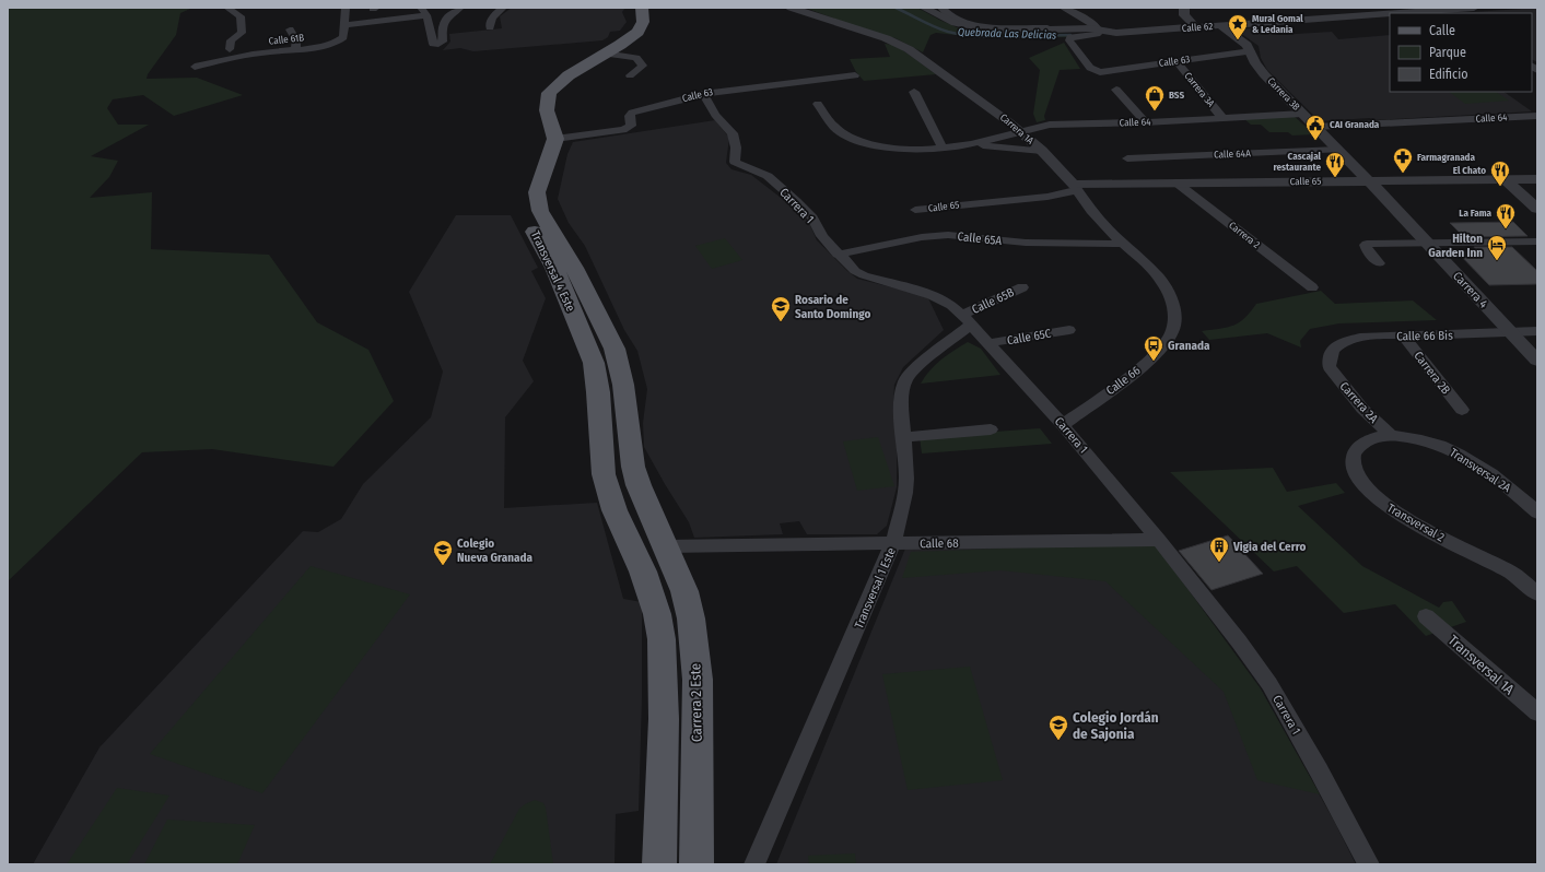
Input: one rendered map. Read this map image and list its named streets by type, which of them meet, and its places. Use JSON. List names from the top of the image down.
{
  "streets": {
    "main road": ["Transversal 4 Este", "Carrera 2 Este"],
    "street": [
      "Calle 62",
      "Calle 61B",
      "Calle 63",
      "Carrera 3A",
      "Carrera 3B",
      "Calle 64",
      "Carrera 1A",
      "Calle 64A",
      "Calle 65",
      "Carrera 1",
      "Carrera 2",
      "Calle 65A",
      "Carrera 4",
      "Calle 65B",
      "Calle 66 Bis",
      "Calle 65C",
      "Carrera 2B",
      "Calle 66",
      "Carrera 2A",
      "Transversal 2A",
      "Transversal 2",
      "Calle 68",
      "Transversal 1 Este",
      "Transversal 1A"
    ]
  },
  "crossings": [
    ["Calle 62", "Calle 63"],
    ["Calle 62", "Carrera 3B"],
    ["Calle 63", "Carrera 3A"],
    ["Calle 63", "Carrera 3B"],
    ["Calle 63", "Carrera 1"],
    ["Calle 63", "Transversal 4 Este"],
    ["Carrera 3A", "Calle 64"],
    ["Carrera 3B", "Calle 64"],
    ["Carrera 3B", "Calle 64A"],
    ["Carrera 3B", "Calle 65"],
    ["Carrera 3B", "Carrera 4"],
    ["Calle 64", "Carrera 1A"],
    ["Carrera 1A", "Calle 65"],
    ["Carrera 1A", "Calle 65A"],
    ["Carrera 1A", "Calle 66"],
    ["Calle 65", "Carrera 2"],
    ["Calle 65", "Carrera 4"],
    ["Carrera 1", "Calle 65A"],
    ["Carrera 1", "Calle 65B"],
    ["Carrera 1", "Calle 65C"],
    ["Carrera 1", "Calle 66"],
    ["Carrera 1", "Calle 68"],
    ["Carrera 1", "Transversal 1 Este"],
    ["Transversal 4 Este", "Calle 68"],
    ["Transversal 4 Este", "Carrera 2 Este"],
    ["Carrera 4", "Calle 66 Bis"],
    ["Calle 65B", "Transversal 1 Este"],
    ["Calle 66 Bis", "Carrera 2B"],
    ["Calle 66 Bis", "Carrera 2A"],
    ["Carrera 2A", "Transversal 2A"],
    ["Carrera 2A", "Transversal 2"],
    ["Transversal 2A", "Transversal 2"],
    ["Calle 68", "Transversal 1 Este"],
    ["Calle 68", "Carrera 2 Este"]
  ],
  "water": ["Quebrada Las Delicias"],
  "places": {
    "place": ["Mural Gomal & Ledania"],
    "shop": ["BSS"],
    "public building": ["CAI Granada"],
    "pharmacy": ["Farmagranada"],
    "restaurant": ["Cascajal restaurante", "El Chato", "La Fama"],
    "hotel": ["Hilton Garden Inn"],
    "school or university": ["Rosario de Santo Domingo", "Colegio Nueva Granada", "Colegio Jordán de Sajonia"],
    "bus stop": ["Granada"],
    "building": ["Vigia del Cerro"]
  },
  "legend": ["Calle", "Parque", "Edificio"]
}
